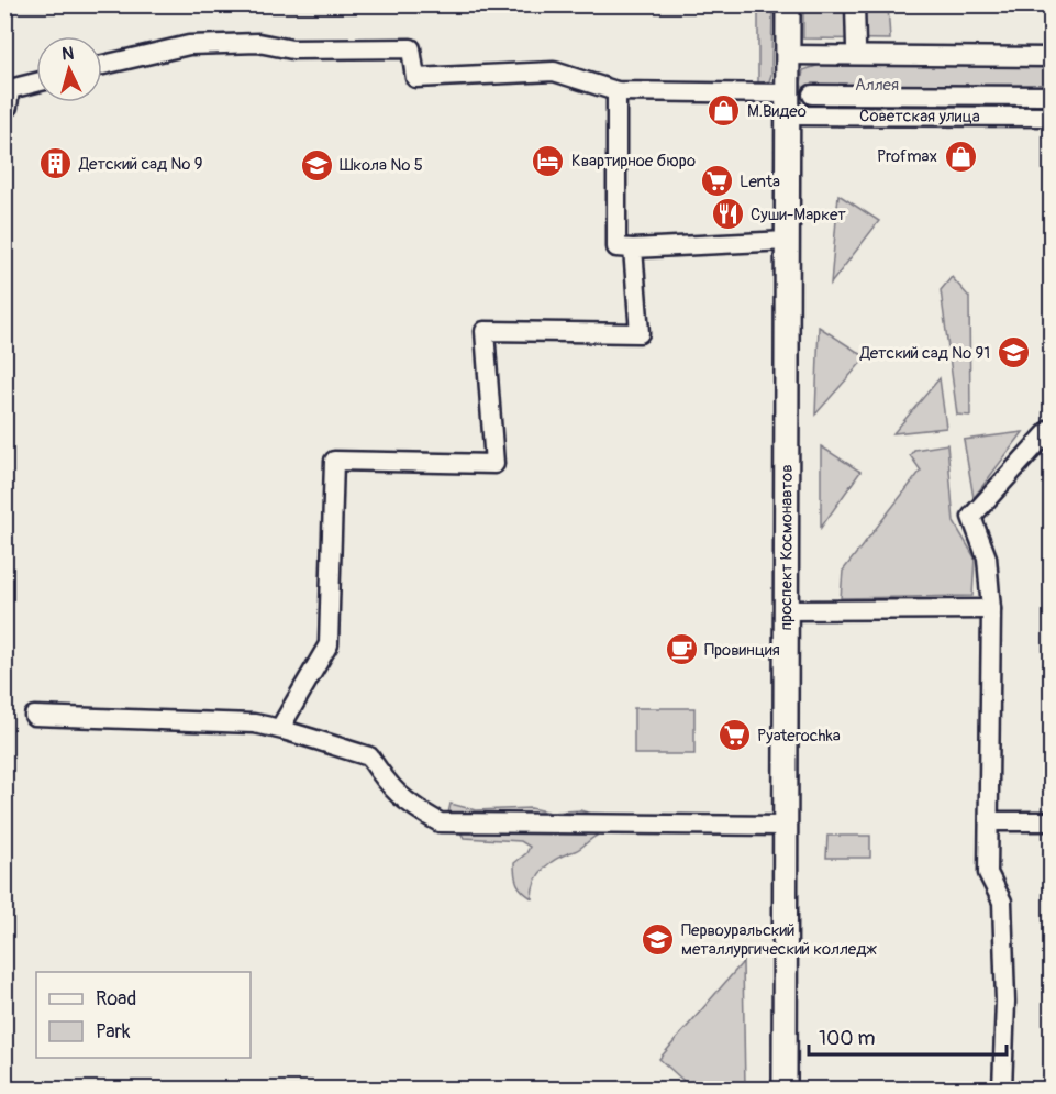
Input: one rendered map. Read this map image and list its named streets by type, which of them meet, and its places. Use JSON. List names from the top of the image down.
{
  "streets": {
    "main road": ["проспект Космонавтов"],
    "street": ["Советская улица"]
  },
  "crossings": [
    ["Советская улица", "проспект Космонавтов"]
  ],
  "parks": ["Аллея"],
  "places": {
    "shop": ["М.Видео", "Profmax"],
    "hotel": ["Квартирное бюро"],
    "building": ["Детский сад № 9"],
    "school or university": ["Школа № 5", "Детский сад № 91", "Первоуральский металлургический колледж"],
    "supermarket": ["Lenta", "Pyaterochka"],
    "restaurant": ["Суши-Маркет"],
    "cafe": ["Провинция"]
  },
  "legend": ["Road", "Park"],
  "scale_bar": "100 m",
  "north": "top"
}
